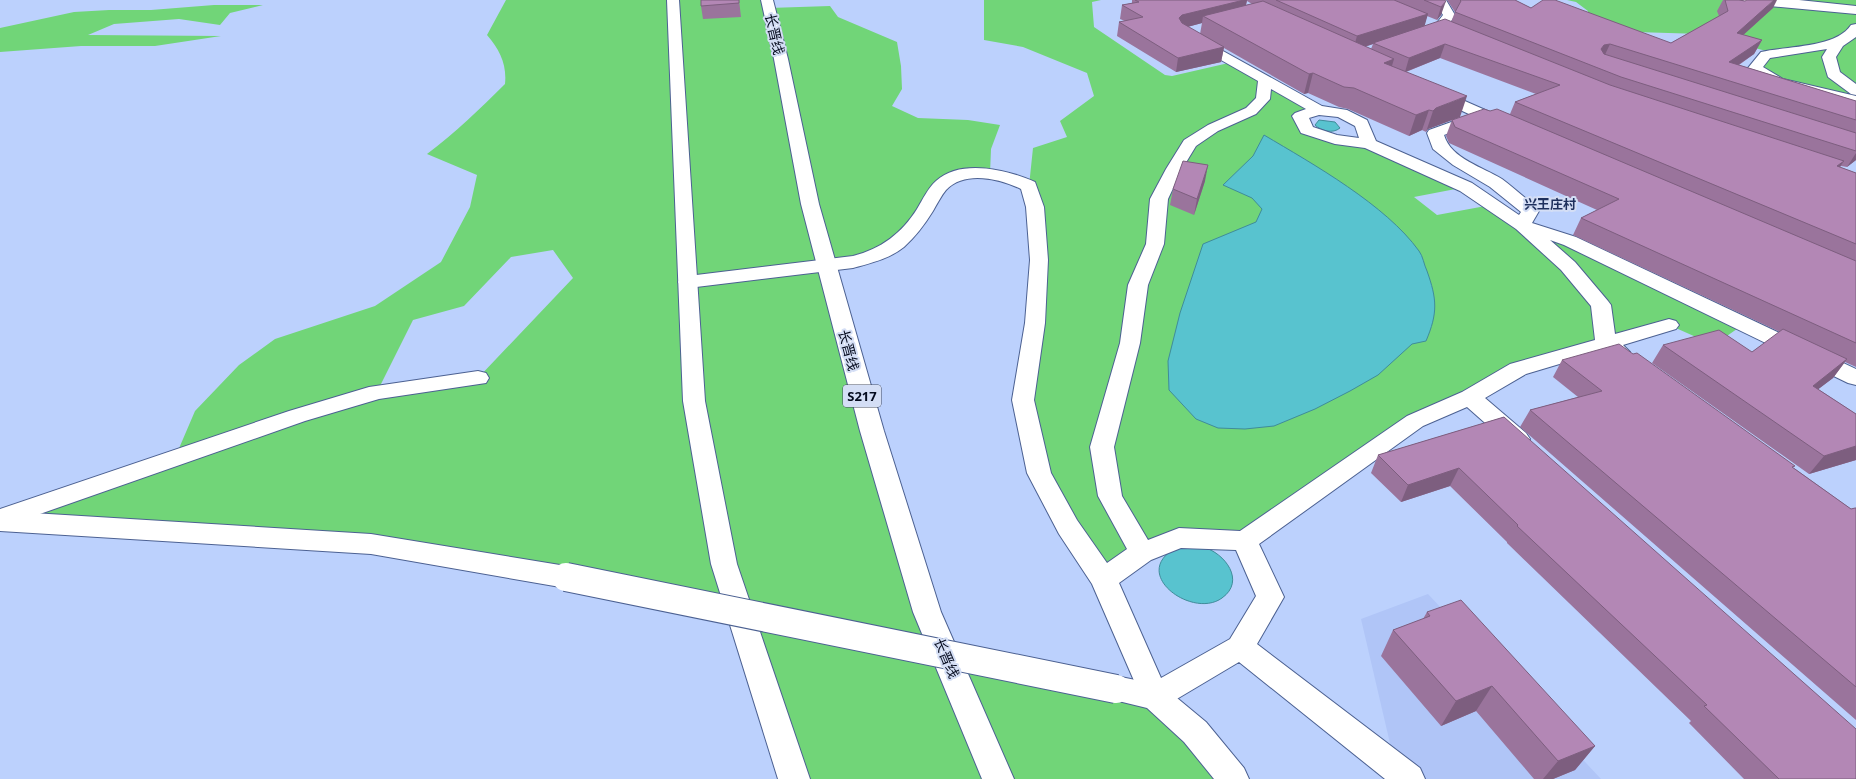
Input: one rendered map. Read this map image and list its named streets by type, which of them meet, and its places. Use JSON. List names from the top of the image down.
{
  "streets": {
    "street": ["长晋线", "S217"]
  },
  "districts": ["兴王庄村"]
}
